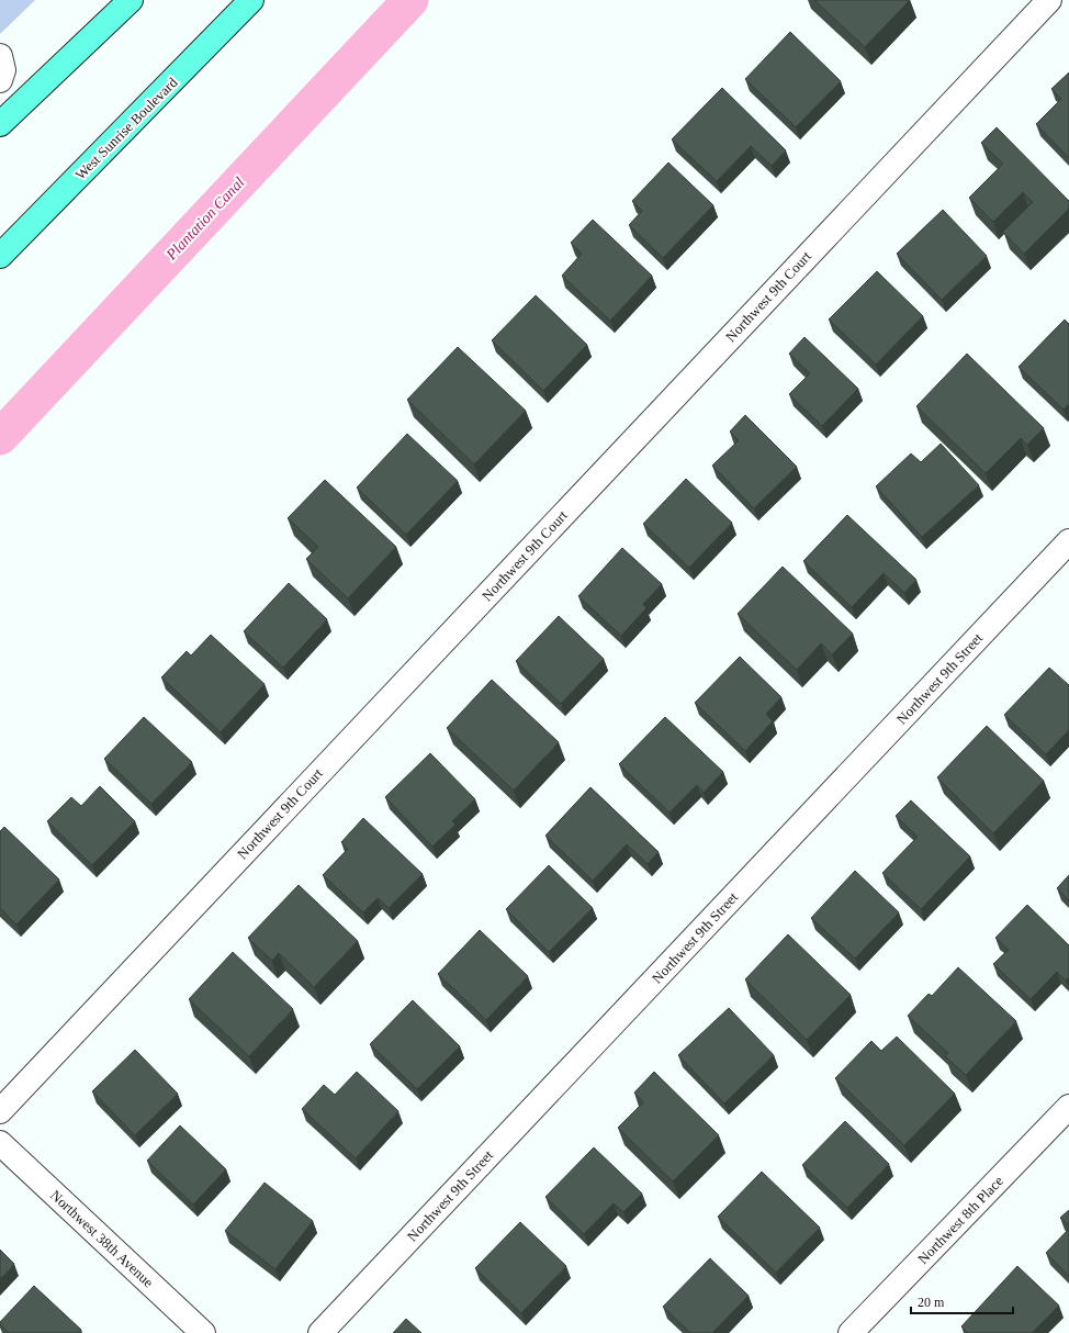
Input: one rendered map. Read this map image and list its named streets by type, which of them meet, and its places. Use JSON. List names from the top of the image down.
{
  "streets": {
    "main road": ["West Sunrise Boulevard"],
    "street": [
      "Northwest 9th Court",
      "Northwest 9th Street",
      "Northwest 8th Place",
      "Northwest 38th Avenue"
    ]
  },
  "water": ["Plantation Canal"],
  "scale_bar": "20 m"
}
